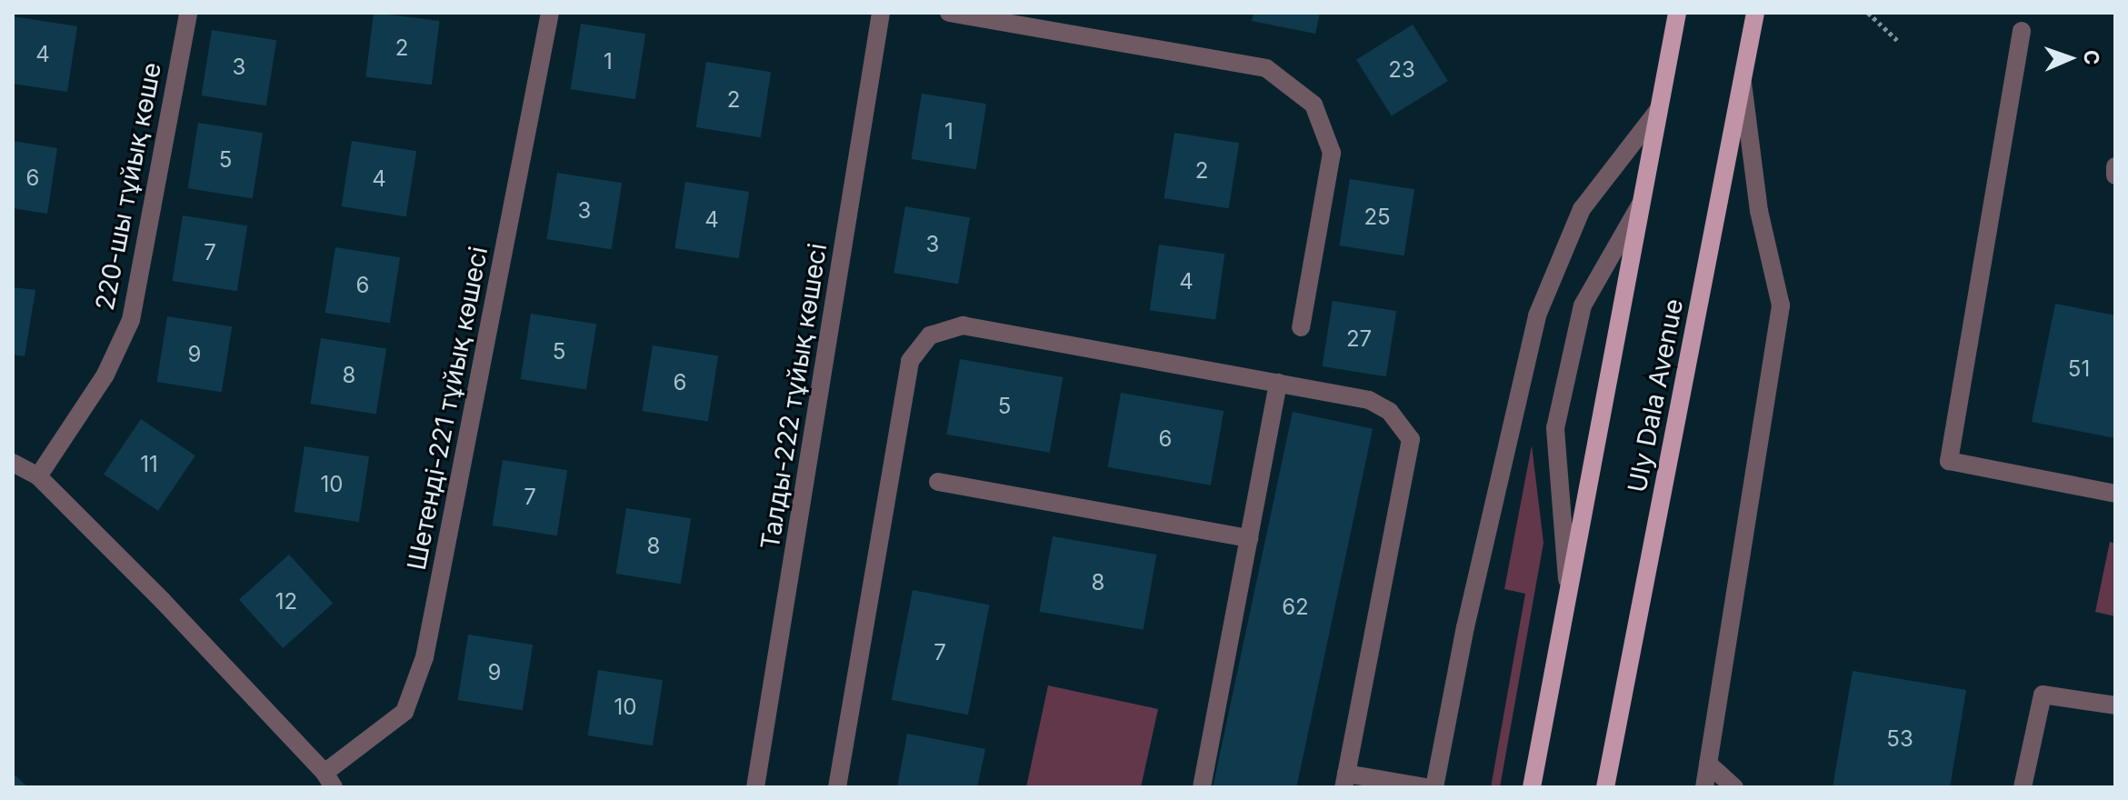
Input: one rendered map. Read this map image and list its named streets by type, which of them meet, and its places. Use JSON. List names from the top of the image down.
{
  "streets": {
    "main road": ["Uly Dala Avenue"],
    "street": ["220-шы тұйық көше", "Талды-222 тұйық көшесі", "Шетенді-221 тұйық көшесі"]
  },
  "house_numbers": [
    "2",
    "4",
    "1",
    "3",
    "23",
    "2",
    "1",
    "5",
    "2",
    "6",
    "4",
    "3",
    "25",
    "4",
    "3",
    "7",
    "4",
    "6",
    "27",
    "5",
    "9",
    "51",
    "8",
    "6",
    "5",
    "6",
    "11",
    "10",
    "7",
    "8",
    "8",
    "12",
    "62",
    "7",
    "9",
    "10",
    "53"
  ],
  "north": "right"
}
